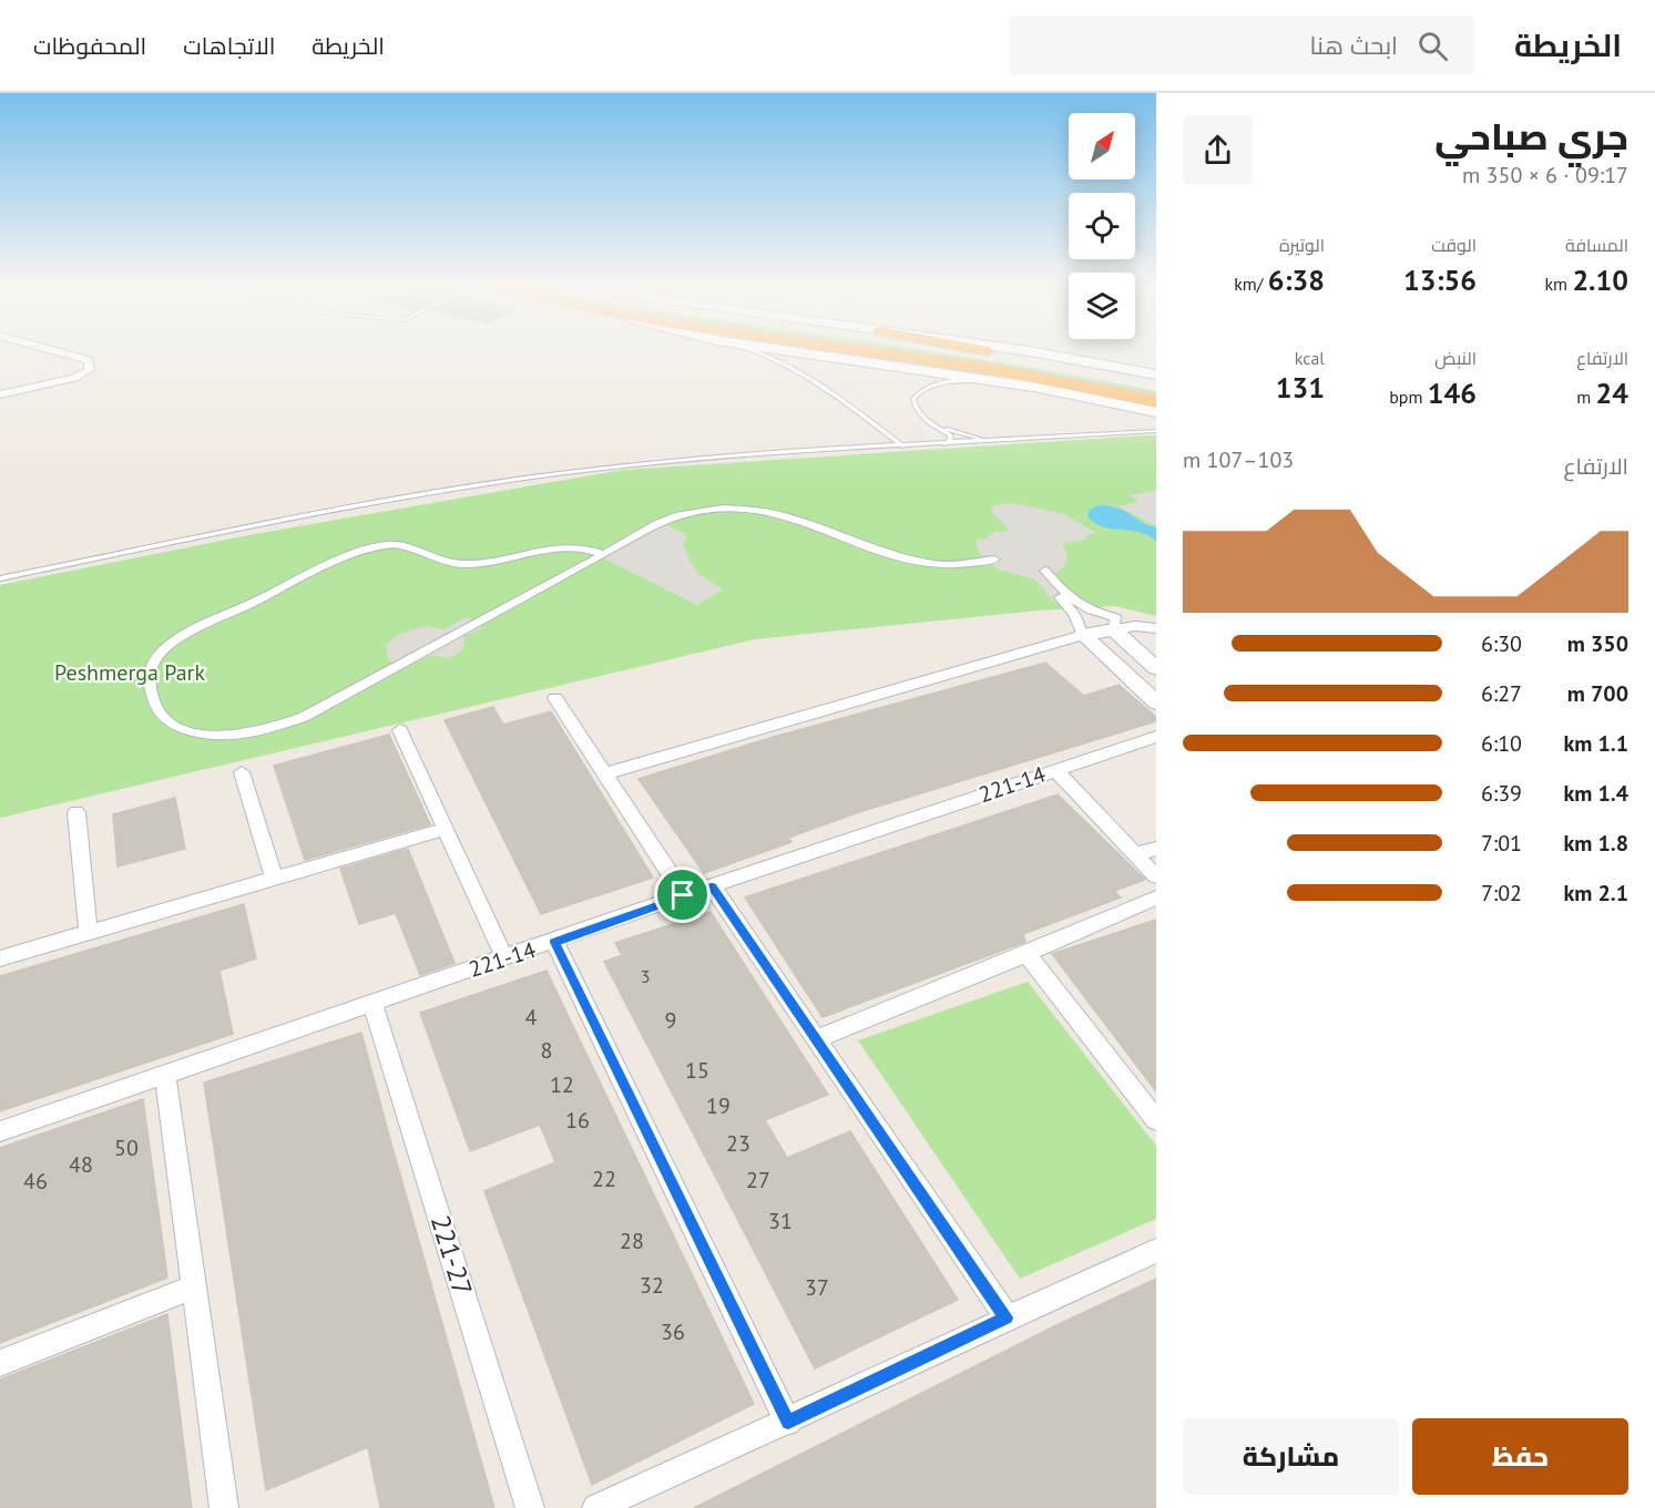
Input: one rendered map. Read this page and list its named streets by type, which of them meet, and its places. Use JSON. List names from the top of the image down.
{
  "streets": {
    "street": ["221-14", "221-27"]
  },
  "crossings": [
    ["221-14", "221-27"]
  ],
  "parks": ["Peshmerga Park"],
  "house_numbers": [
    "3",
    "4",
    "9",
    "8",
    "15",
    "12",
    "19",
    "16",
    "23",
    "50",
    "48",
    "22",
    "27",
    "46",
    "31",
    "28",
    "32",
    "37",
    "36"
  ],
  "north": "top right",
  "page": {
    "header": "الخريطة",
    "search": "ابحث هنا",
    "nav": ["الخريطة", "الاتجاهات", "المحفوظات"],
    "heading": ["جري صباحي", "09:17 · 6 × 350 m"],
    "stats": [
      ["المسافة", "2.10 km"],
      ["الوقت", "13:56"],
      ["الوتيرة", "6:38 /km"],
      ["الارتفاع", "24 m"],
      ["النبض", "146 bpm"],
      ["kcal", "131"]
    ],
    "chart": ["الارتفاع", "103–107 m"],
    "list": [
      {
        "name": "350 m",
        "note": "6:30"
      },
      {
        "name": "700 m",
        "note": "6:27"
      },
      {
        "name": "1.1 km",
        "note": "6:10"
      },
      {
        "name": "1.4 km",
        "note": "6:39"
      },
      {
        "name": "1.8 km",
        "note": "7:01"
      },
      {
        "name": "2.1 km",
        "note": "7:02"
      }
    ],
    "buttons": ["حفظ", "مشاركة"]
  }
}
